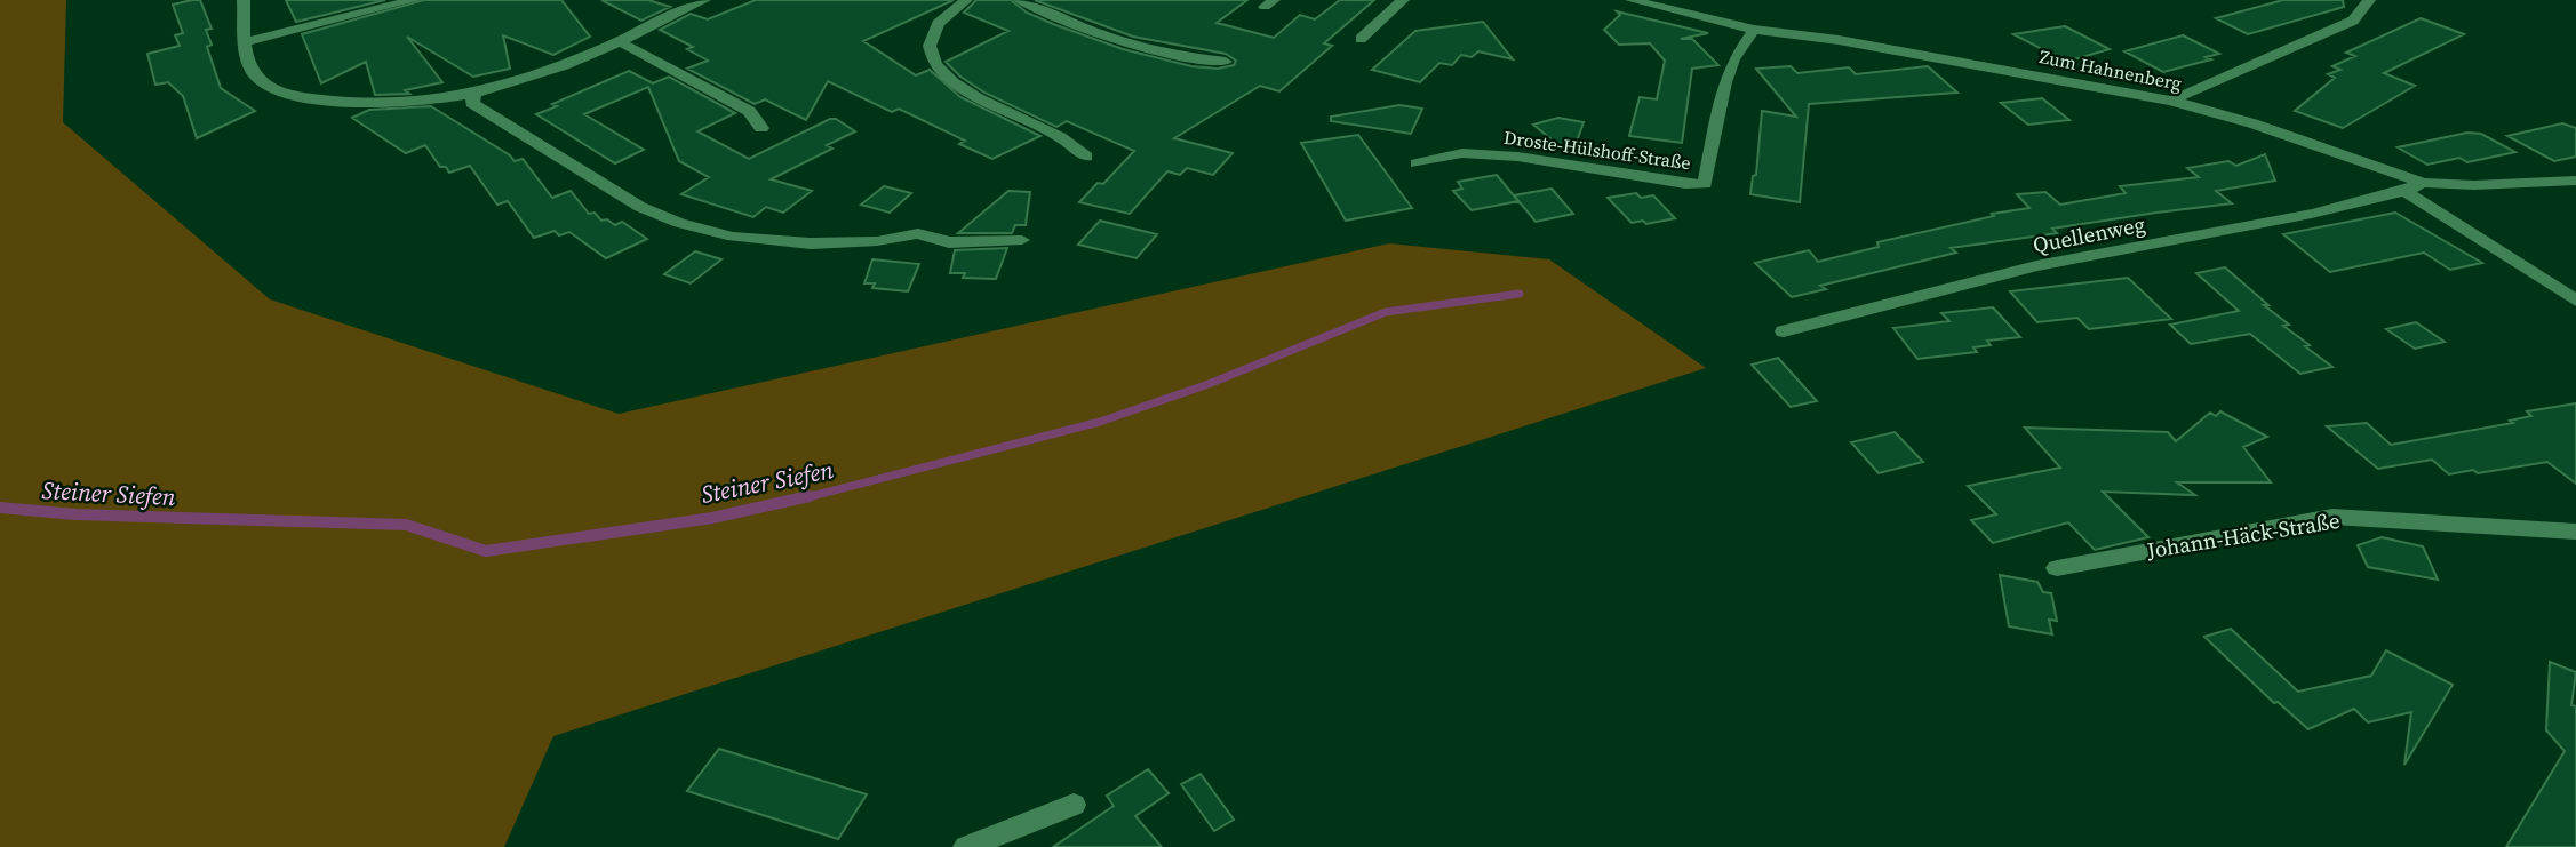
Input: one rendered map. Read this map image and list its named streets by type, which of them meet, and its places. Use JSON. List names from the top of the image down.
{
  "streets": {
    "street": [
      "Zum Hahnenberg",
      "Droste-Hülshoff-Straße",
      "Quellenweg",
      "Johann-Häck-Straße"
    ]
  },
  "crossings": [
    ["Zum Hahnenberg", "Droste-Hülshoff-Straße"],
    ["Zum Hahnenberg", "Quellenweg"]
  ],
  "water": ["Steiner Siefen"]
}
